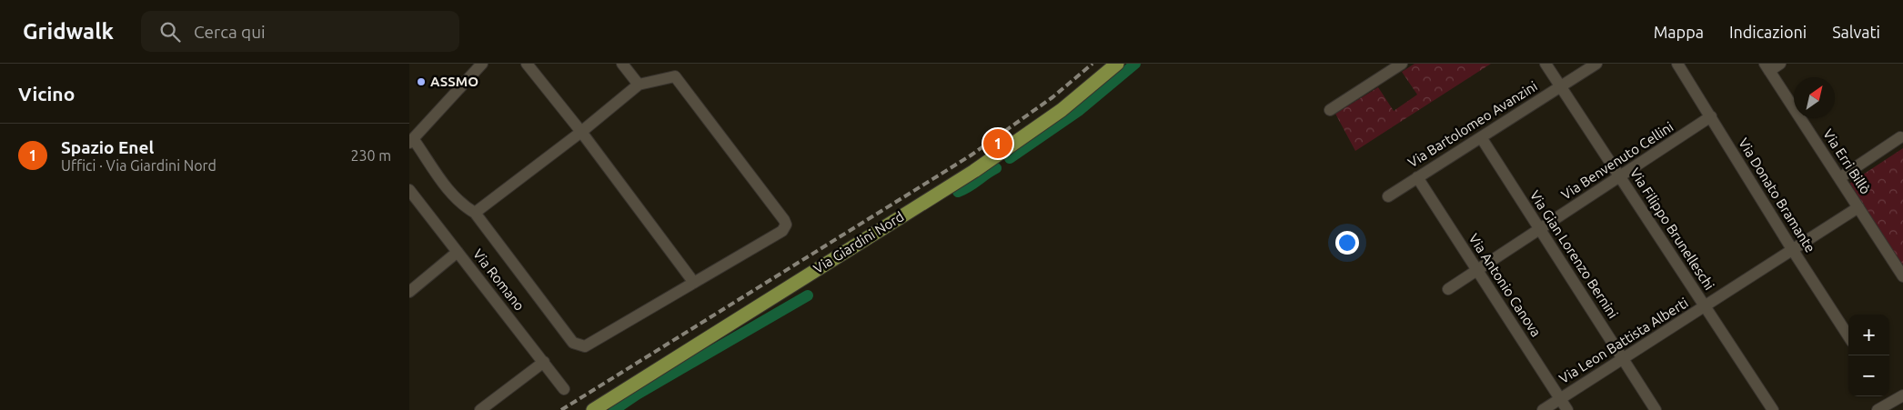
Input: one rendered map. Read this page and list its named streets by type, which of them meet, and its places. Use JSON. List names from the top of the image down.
{
  "streets": {
    "main road": ["Via Giardini Nord"],
    "street": [
      "Via Bartolomeo Avanzini",
      "Via Benvenuto Cellini",
      "Via Erri Billò",
      "Via Donato Bramante",
      "Via Filippo Brunelleschi",
      "Via Gian Lorenzo Bernini",
      "Via Romano",
      "Via Antonio Canova",
      "Via Leon Battista Alberti"
    ]
  },
  "crossings": [
    ["Via Bartolomeo Avanzini", "Via Filippo Brunelleschi"],
    ["Via Bartolomeo Avanzini", "Via Gian Lorenzo Bernini"],
    ["Via Bartolomeo Avanzini", "Via Antonio Canova"],
    ["Via Benvenuto Cellini", "Via Donato Bramante"],
    ["Via Benvenuto Cellini", "Via Filippo Brunelleschi"],
    ["Via Benvenuto Cellini", "Via Gian Lorenzo Bernini"],
    ["Via Benvenuto Cellini", "Via Antonio Canova"],
    ["Via Erri Billò", "Via Leon Battista Alberti"],
    ["Via Donato Bramante", "Via Leon Battista Alberti"],
    ["Via Filippo Brunelleschi", "Via Leon Battista Alberti"],
    ["Via Gian Lorenzo Bernini", "Via Leon Battista Alberti"],
    ["Via Antonio Canova", "Via Leon Battista Alberti"]
  ],
  "places": ["ASSMO"],
  "north": "top right",
  "page": {
    "header": "Gridwalk",
    "search": "Cerca qui",
    "nav": ["Mappa", "Indicazioni", "Salvati"],
    "heading": "Vicino",
    "list": [
      {
        "mark": "1",
        "name": "Spazio Enel",
        "note": "Uffici · Via Giardini Nord",
        "value": "230 m"
      }
    ],
    "pins": "1",
    "map_buttons": ["+", "−"]
  }
}
